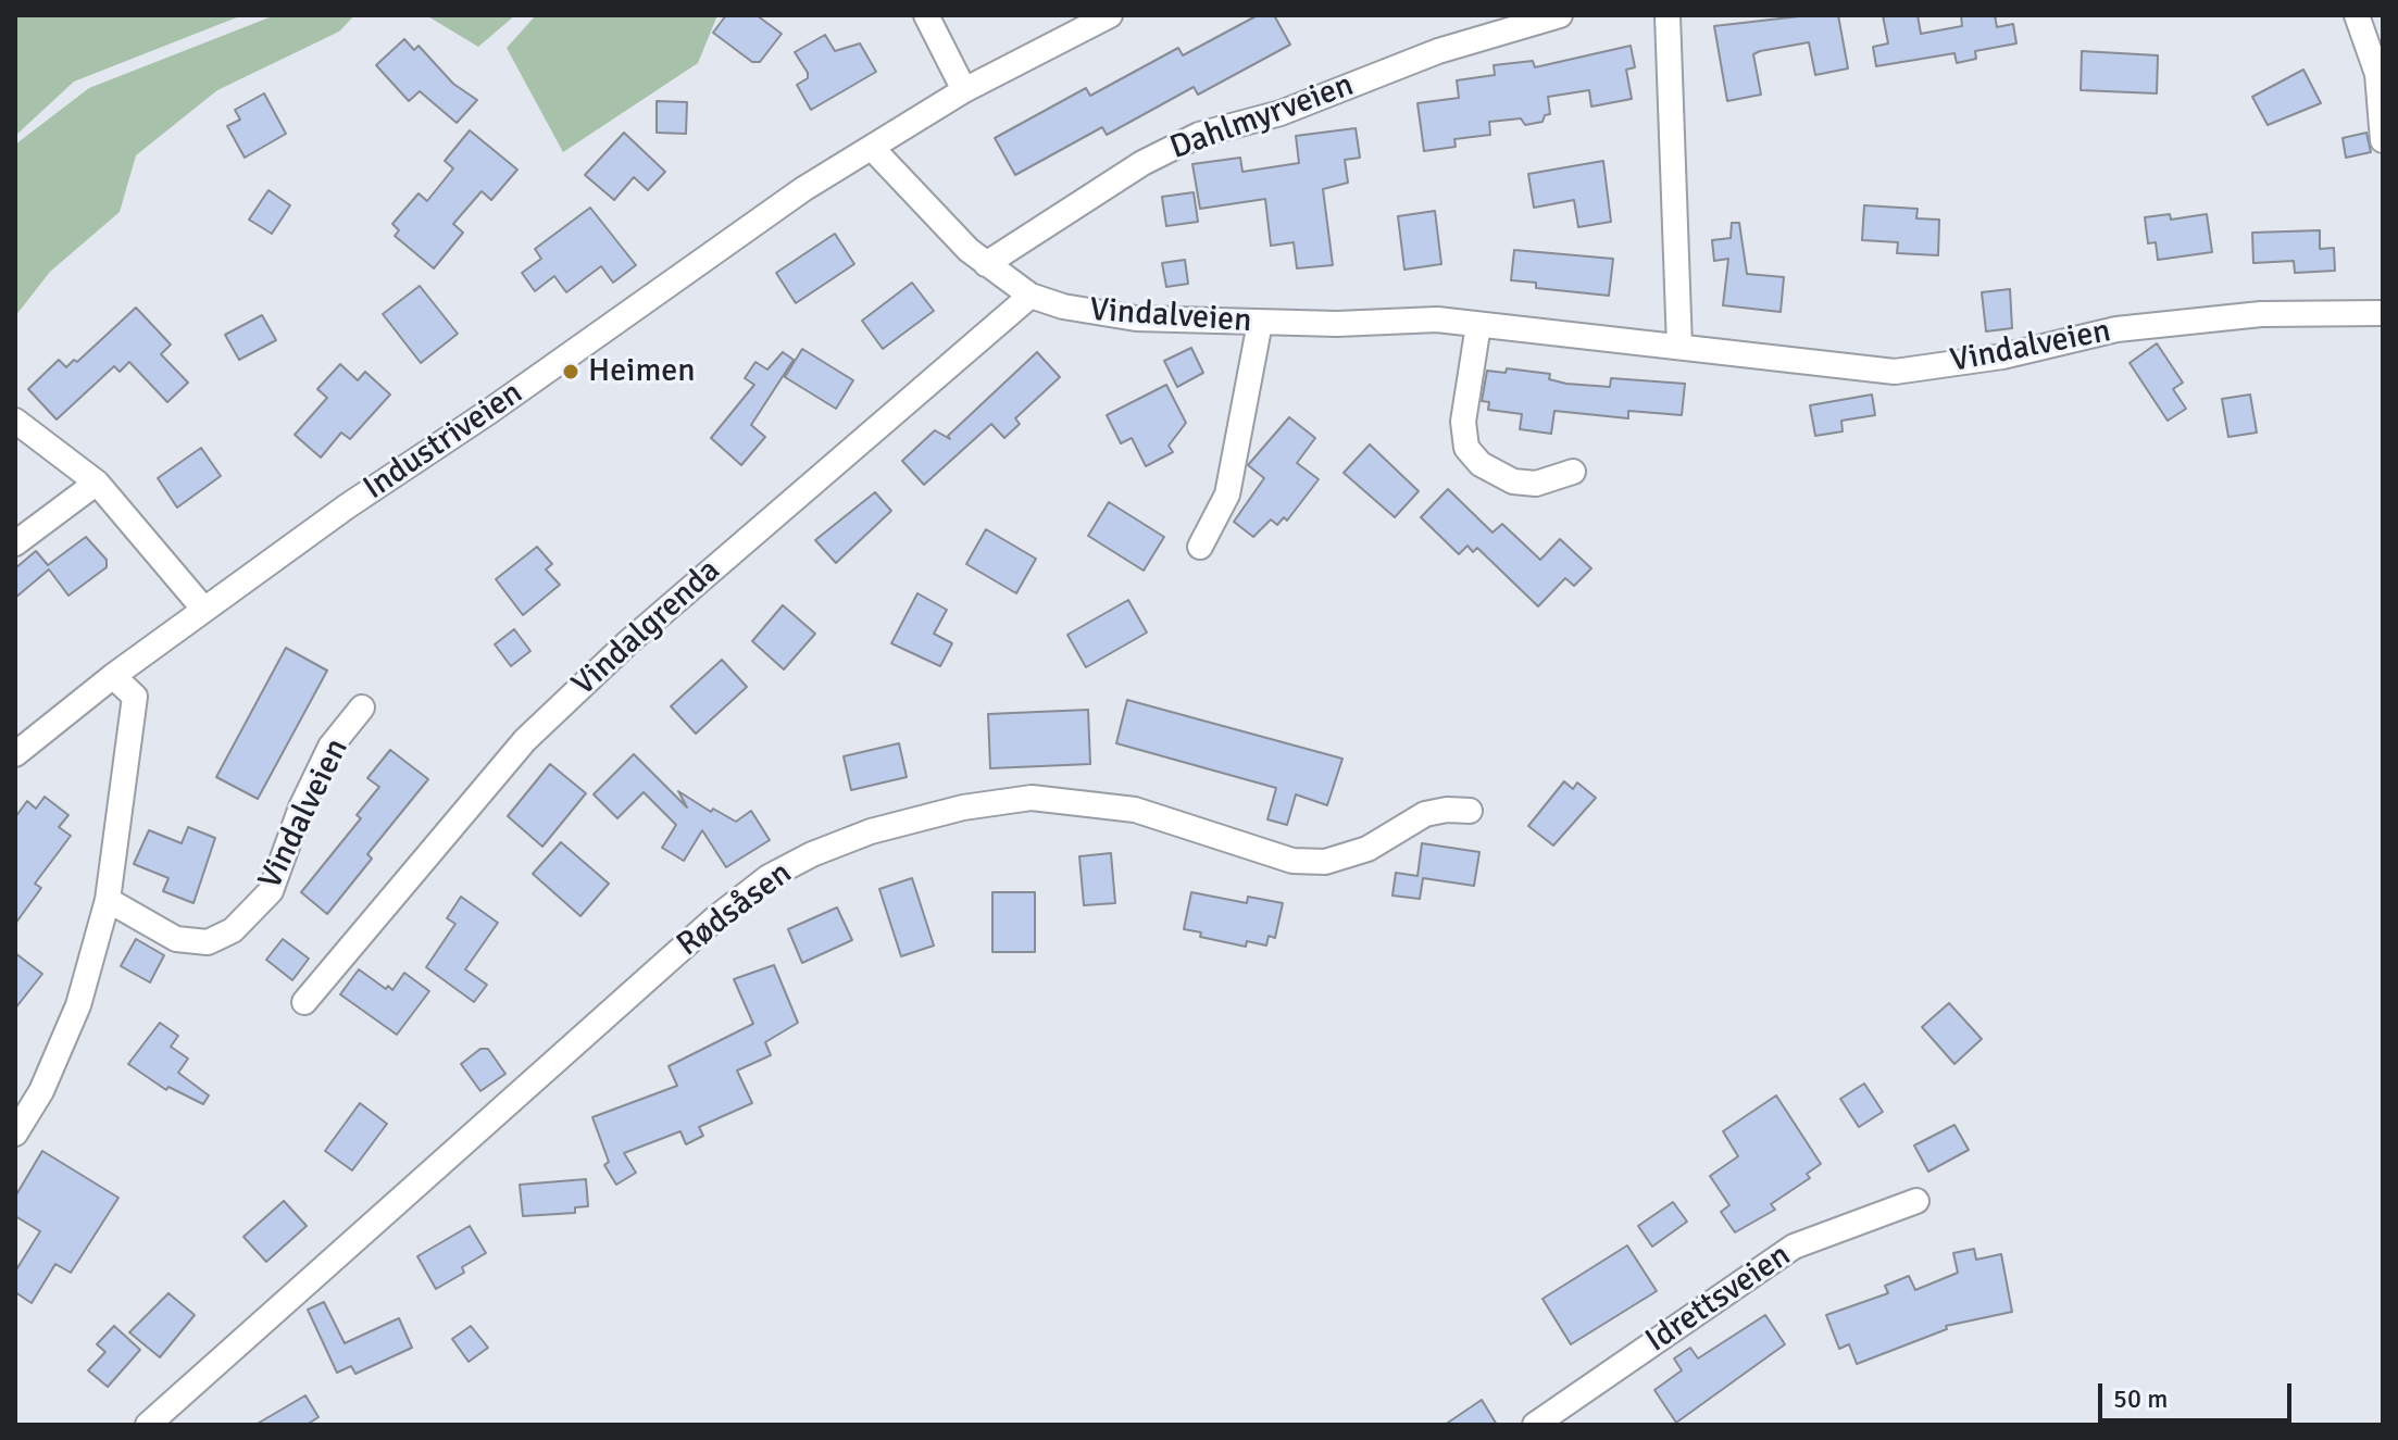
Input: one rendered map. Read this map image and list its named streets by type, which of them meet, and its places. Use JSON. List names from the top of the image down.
{
  "streets": {
    "street": [
      "Dahlmyrveien",
      "Vindalveien",
      "Industriveien",
      "Vindalgrenda",
      "Rødsåsen",
      "Idrettsveien"
    ]
  },
  "crossings": [
    ["Dahlmyrveien", "Vindalveien"],
    ["Vindalveien", "Industriveien"],
    ["Vindalveien", "Vindalgrenda"]
  ],
  "places": ["Heimen"],
  "scale_bar": "50 m"
}
